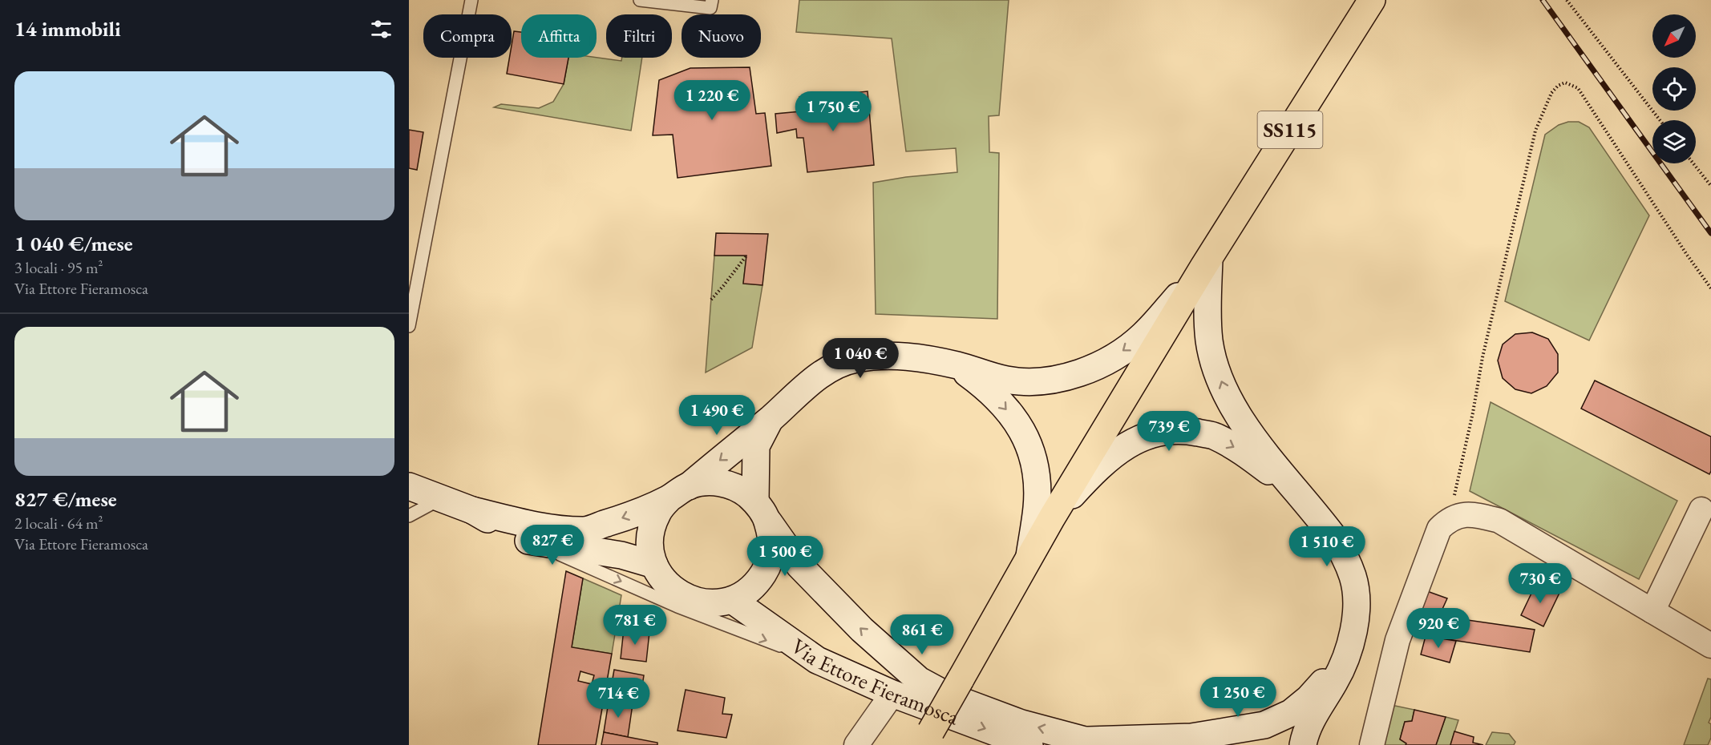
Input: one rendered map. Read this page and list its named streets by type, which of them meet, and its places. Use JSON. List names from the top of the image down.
{
  "streets": {
    "main road": ["SS115", "Via Ettore Fieramosca"]
  },
  "north": "bottom left",
  "page": {
    "heading": "14 immobili",
    "chip": [
      "Compra",
      "Affitta",
      "Filtri",
      "Nuovo"
    ],
    "list": [
      {
        "name": "1 040 €/mese",
        "note": "3 locali · 95 m² · Via Ettore Fieramosca"
      },
      {
        "name": "827 €/mese",
        "note": "2 locali · 64 m² · Via Ettore Fieramosca"
      }
    ],
    "price": [
      "1 220 €",
      "1 750 €",
      "1 040 €",
      "1 490 €",
      "739 €",
      "827 €",
      "1 510 €",
      "1 500 €",
      "730 €",
      "781 €",
      "920 €",
      "861 €",
      "1 250 €",
      "714 €"
    ]
  }
}
